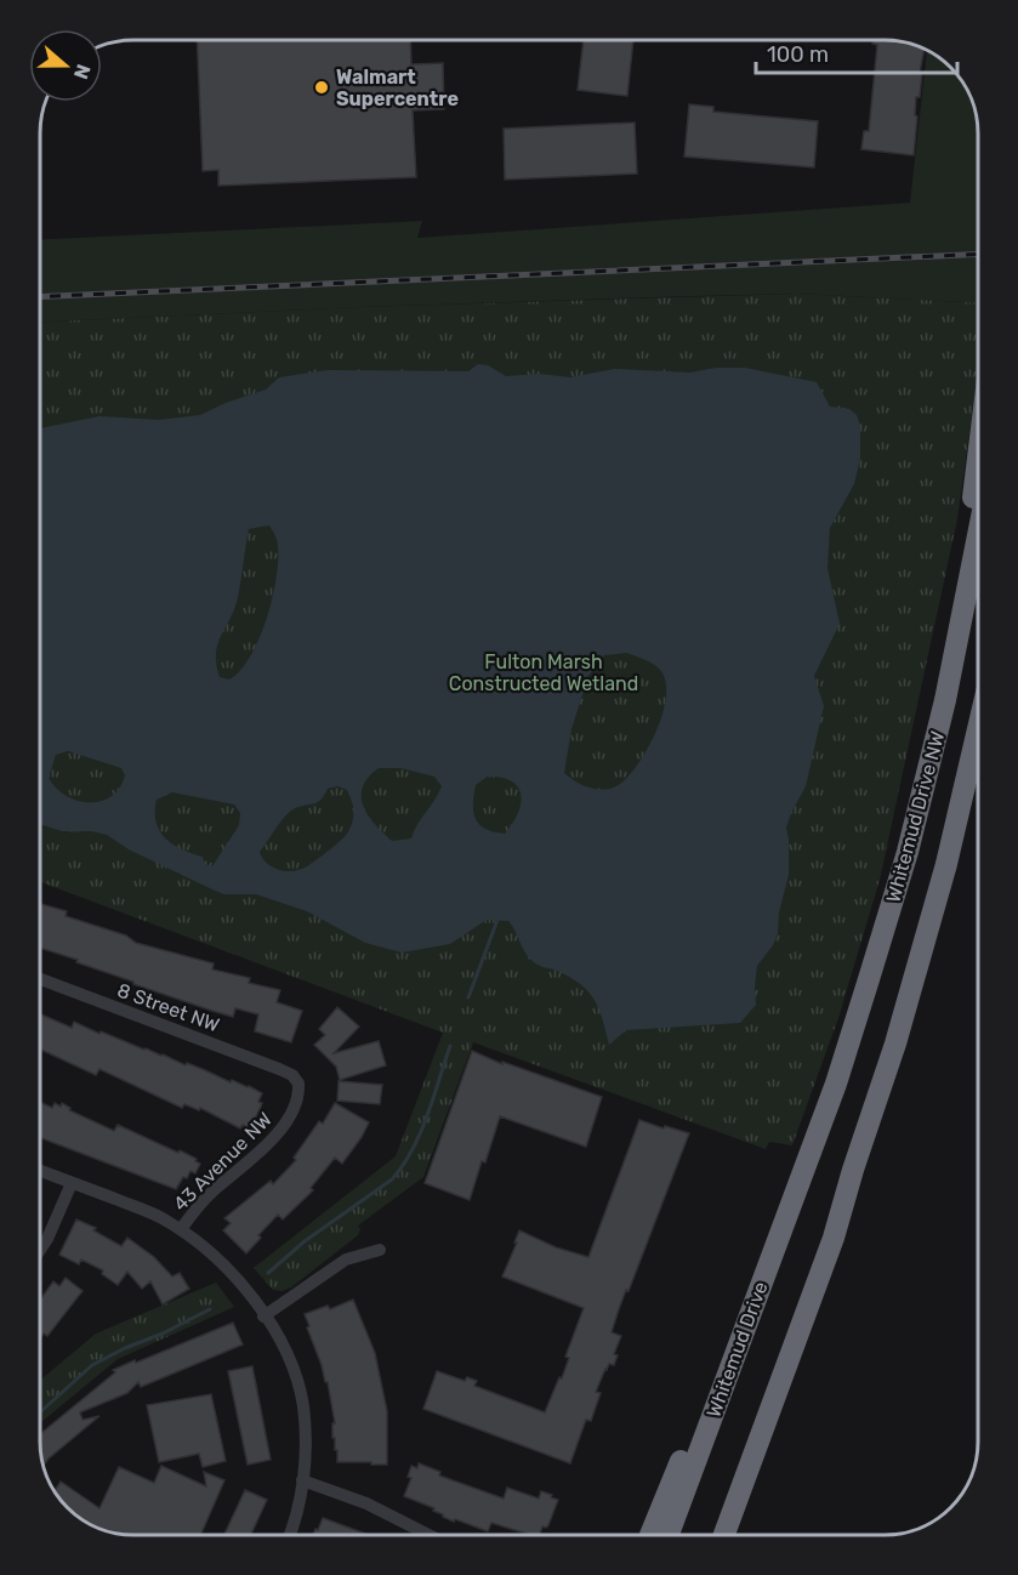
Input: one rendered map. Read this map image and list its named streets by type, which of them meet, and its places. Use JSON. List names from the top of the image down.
{
  "streets": {
    "highway": ["Whitemud Drive NW", "Whitemud Drive"],
    "street": ["8 Street NW", "43 Avenue NW"]
  },
  "crossings": [
    ["Whitemud Drive NW", "Whitemud Drive"],
    ["8 Street NW", "43 Avenue NW"]
  ],
  "parks": ["Fulton Marsh Constructed Wetland"],
  "places": ["Walmart Supercentre"],
  "scale_bar": "100 m",
  "north": "right"
}
